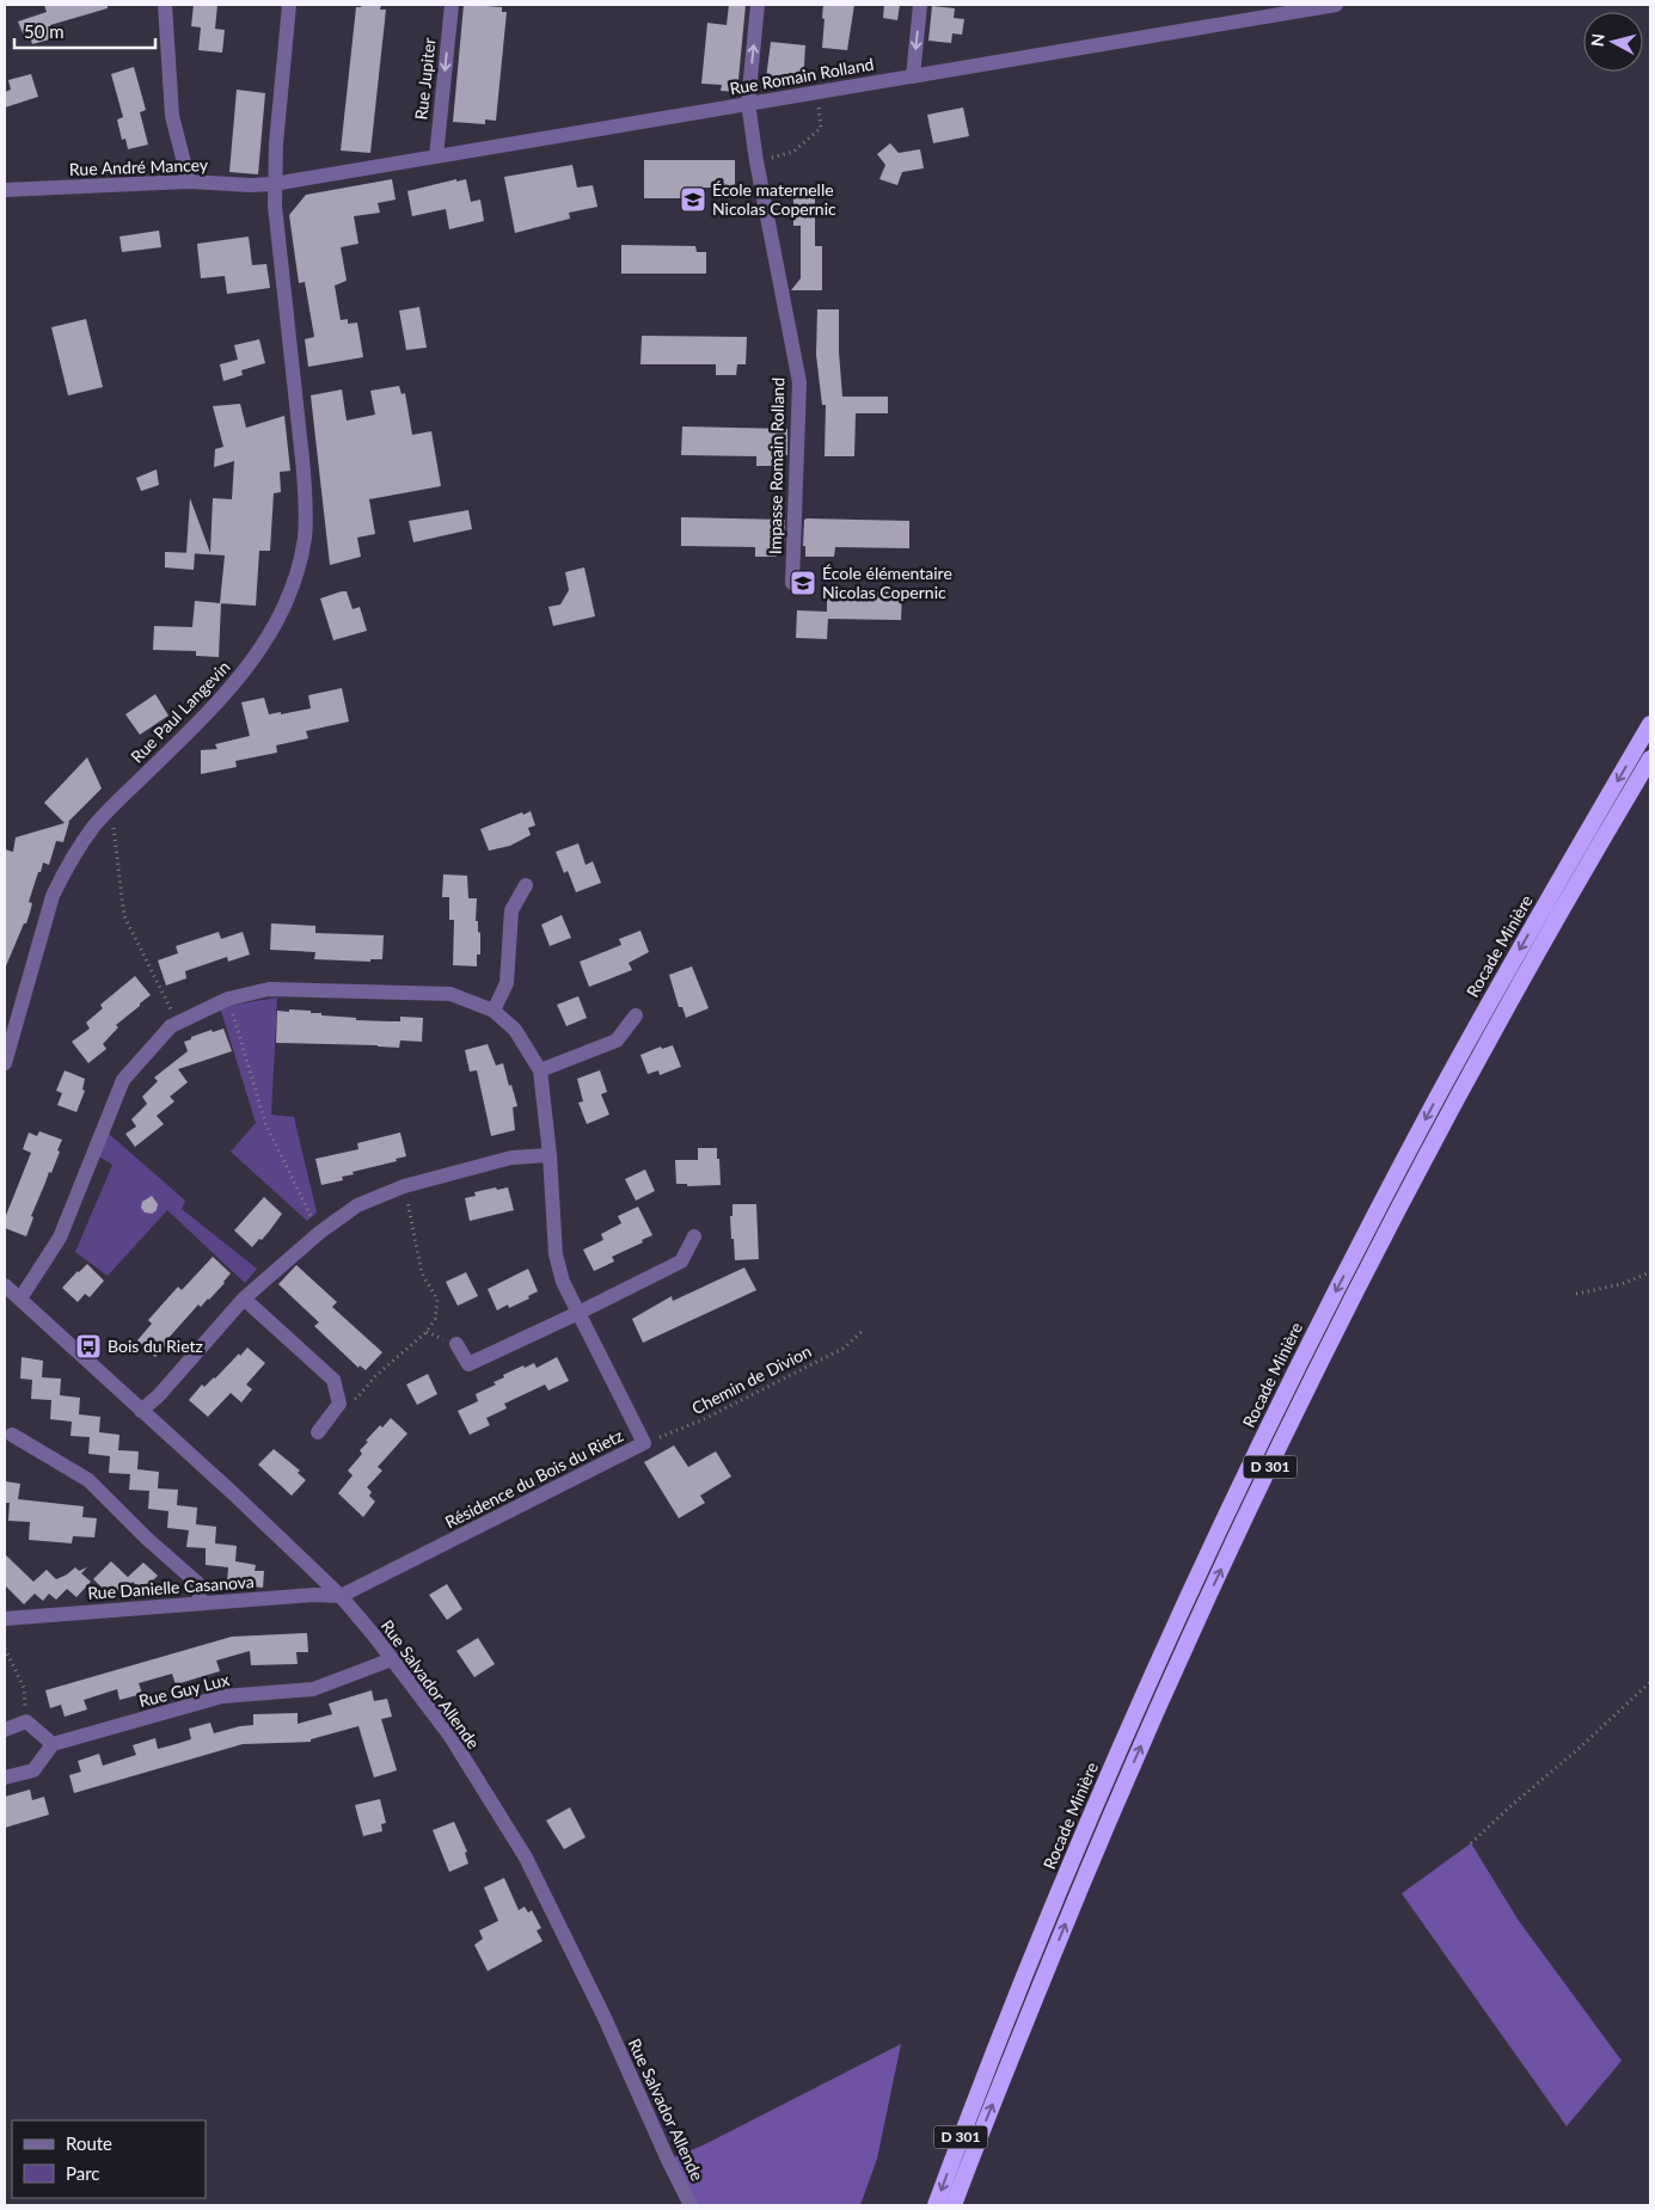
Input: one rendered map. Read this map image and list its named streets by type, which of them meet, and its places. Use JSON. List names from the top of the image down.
{
  "streets": {
    "highway": ["Rocade Minière", "D 301"],
    "street": [
      "Rue Romain Rolland",
      "Rue Jupiter",
      "Rue André Mancey",
      "Impasse Romain Rolland",
      "Rue Paul Langevin",
      "Résidence du Bois du Rietz",
      "Rue Danielle Casanova",
      "Rue Salvador Allende",
      "Rue Guy Lux"
    ],
    "path": ["Chemin de Divion"]
  },
  "crossings": [
    ["Rue Romain Rolland", "Rue Jupiter"],
    ["Rue Romain Rolland", "Rue André Mancey"],
    ["Rue Romain Rolland", "Impasse Romain Rolland"],
    ["Rue Romain Rolland", "Rue Paul Langevin"],
    ["Rue André Mancey", "Rue Paul Langevin"],
    ["Chemin de Divion", "Résidence du Bois du Rietz"],
    ["Résidence du Bois du Rietz", "Rue Danielle Casanova"],
    ["Résidence du Bois du Rietz", "Rue Salvador Allende"],
    ["Rue Danielle Casanova", "Rue Salvador Allende"],
    ["Rue Salvador Allende", "Rue Guy Lux"]
  ],
  "one_way": ["Rue Jupiter"],
  "places": {
    "school or university": ["École maternelle Nicolas Copernic", "École élémentaire Nicolas Copernic"],
    "bus stop": ["Bois du Rietz"]
  },
  "legend": ["Route", "Parc"],
  "scale_bar": "50 m",
  "north": "left"
}
